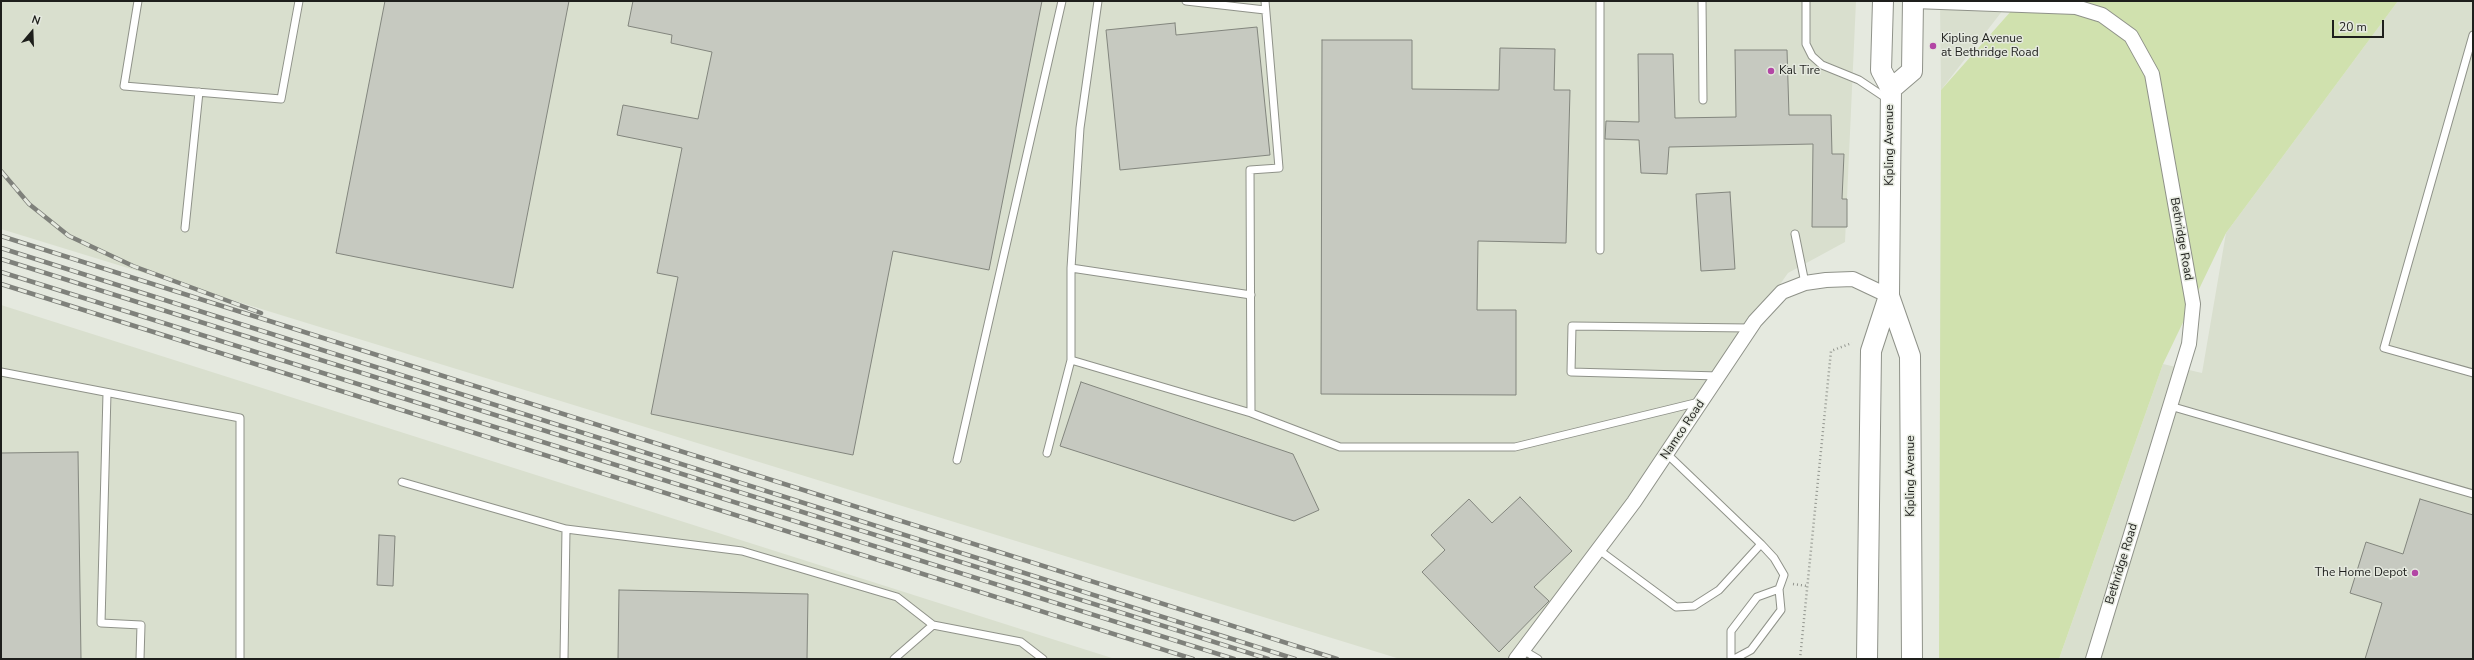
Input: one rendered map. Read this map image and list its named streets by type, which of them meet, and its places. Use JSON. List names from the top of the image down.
{
  "streets": {
    "main road": ["Kipling Avenue"],
    "street": ["Bethridge Road", "Namco Road"]
  },
  "crossings": [
    ["Kipling Avenue", "Bethridge Road"],
    ["Kipling Avenue", "Namco Road"]
  ],
  "places": ["Kipling Avenue at Bethridge Road", "Kal Tire", "The Home Depot"],
  "scale_bar": "20 m",
  "north": "top"
}
